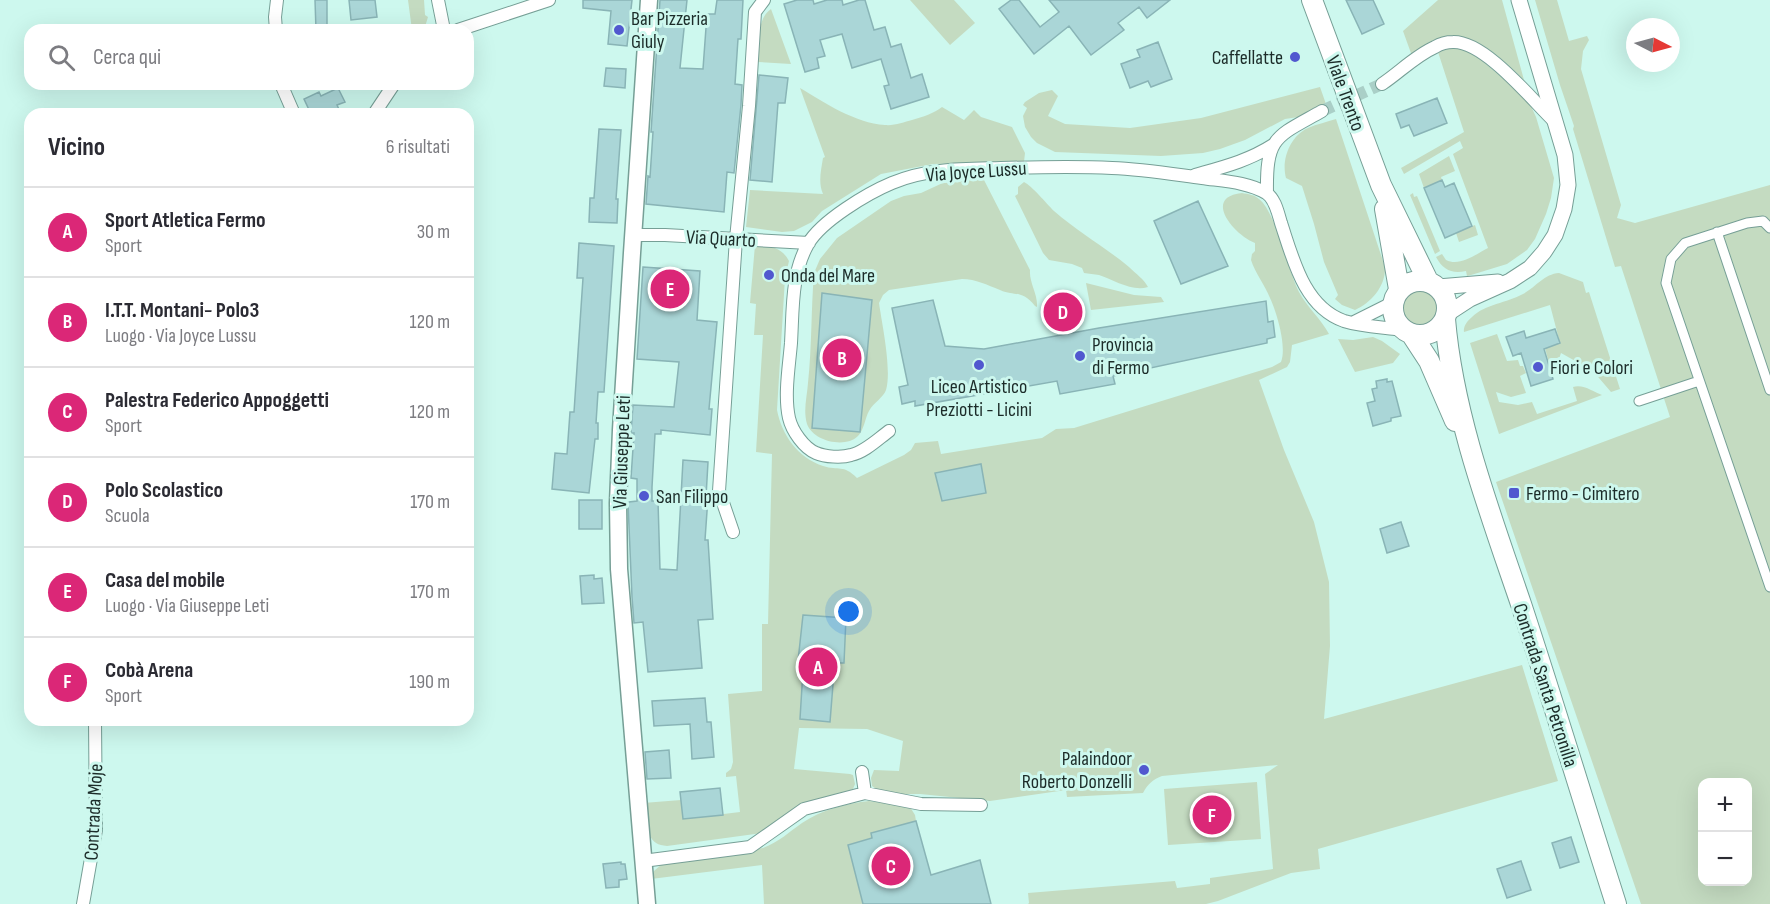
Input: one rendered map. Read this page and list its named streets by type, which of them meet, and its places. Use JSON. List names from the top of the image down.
{
  "streets": {
    "main road": ["Viale Trento", "Via Giuseppe Leti", "Contrada Santa Petronilla"],
    "street": ["Via Joyce Lussu", "Via Quarto", "Contrada Moje"]
  },
  "crossings": [
    ["Viale Trento", "Contrada Santa Petronilla"],
    ["Via Joyce Lussu", "Via Quarto"],
    ["Via Quarto", "Via Giuseppe Leti"]
  ],
  "places": {
    "other": [
      "Bar Pizzeria Giuly",
      "Caffellatte",
      "Onda del Mare",
      "Provincia di Fermo",
      "Liceo Artistico Preziotti - Licini",
      "Fiori e Colori",
      "San Filippo",
      "Palaindoor Roberto Donzelli"
    ],
    "transit": ["Fermo - Cimitero"]
  },
  "north": "right",
  "page": {
    "search": "Cerca qui",
    "heading": ["Vicino", "6 risultati"],
    "list": [
      {
        "mark": "A",
        "name": "Sport Atletica Fermo",
        "note": "Sport",
        "value": "30 m"
      },
      {
        "mark": "B",
        "name": "I.T.T. Montani- Polo3",
        "note": "Luogo · Via Joyce Lussu",
        "value": "120 m"
      },
      {
        "mark": "C",
        "name": "Palestra Federico Appoggetti",
        "note": "Sport",
        "value": "120 m"
      },
      {
        "mark": "D",
        "name": "Polo Scolastico",
        "note": "Scuola",
        "value": "170 m"
      },
      {
        "mark": "E",
        "name": "Casa del mobile",
        "note": "Luogo · Via Giuseppe Leti",
        "value": "170 m"
      },
      {
        "mark": "F",
        "name": "Cobà Arena",
        "note": "Sport",
        "value": "190 m"
      }
    ],
    "pins": [
      "E",
      "D",
      "B",
      "A",
      "F",
      "C"
    ],
    "map_buttons": ["+", "−"]
  }
}
